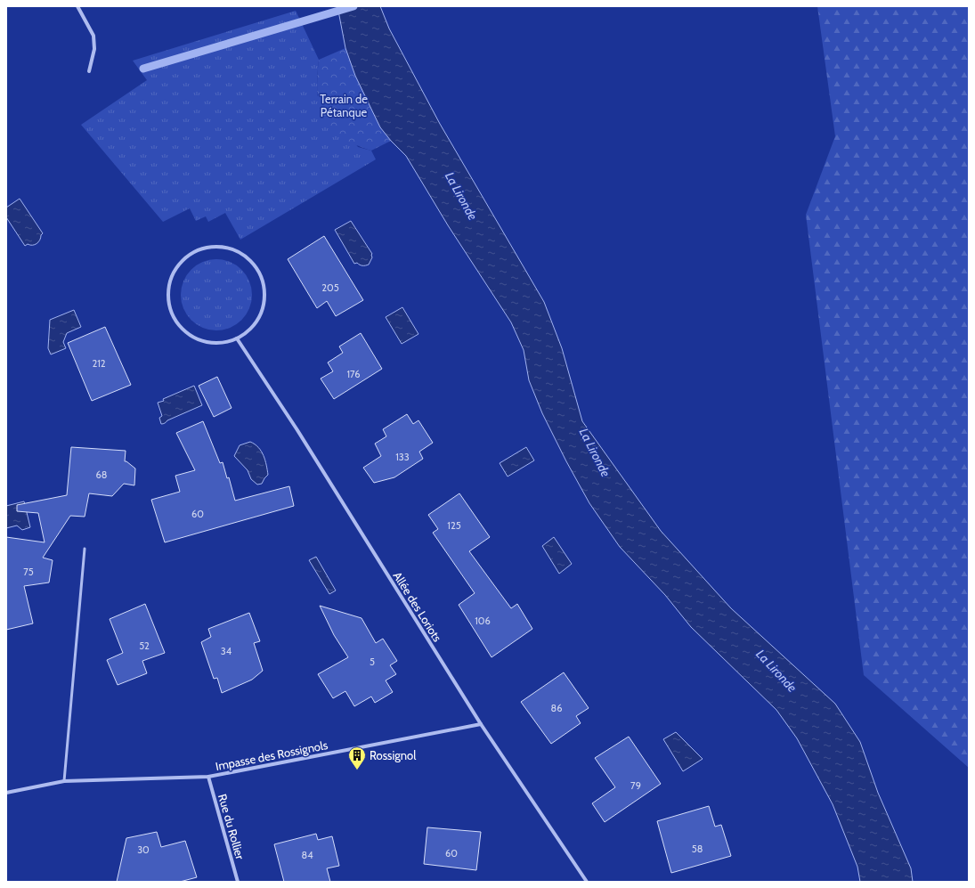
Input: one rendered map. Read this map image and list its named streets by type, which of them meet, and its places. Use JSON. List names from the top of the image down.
{
  "streets": {
    "street": ["Allée des Loriots", "Impasse des Rossignols", "Rue du Rollier"]
  },
  "crossings": [
    ["Allée des Loriots", "Impasse des Rossignols"],
    ["Impasse des Rossignols", "Rue du Rollier"]
  ],
  "water": ["La Lironde"],
  "parks": ["Terrain de Pétanque"],
  "places": {
    "building": ["Rossignol"]
  },
  "house_numbers": [
    "205",
    "212",
    "176",
    "133",
    "68",
    "60",
    "125",
    "75",
    "106",
    "52",
    "34",
    "5",
    "86",
    "79",
    "58",
    "30",
    "60",
    "84"
  ]
}
